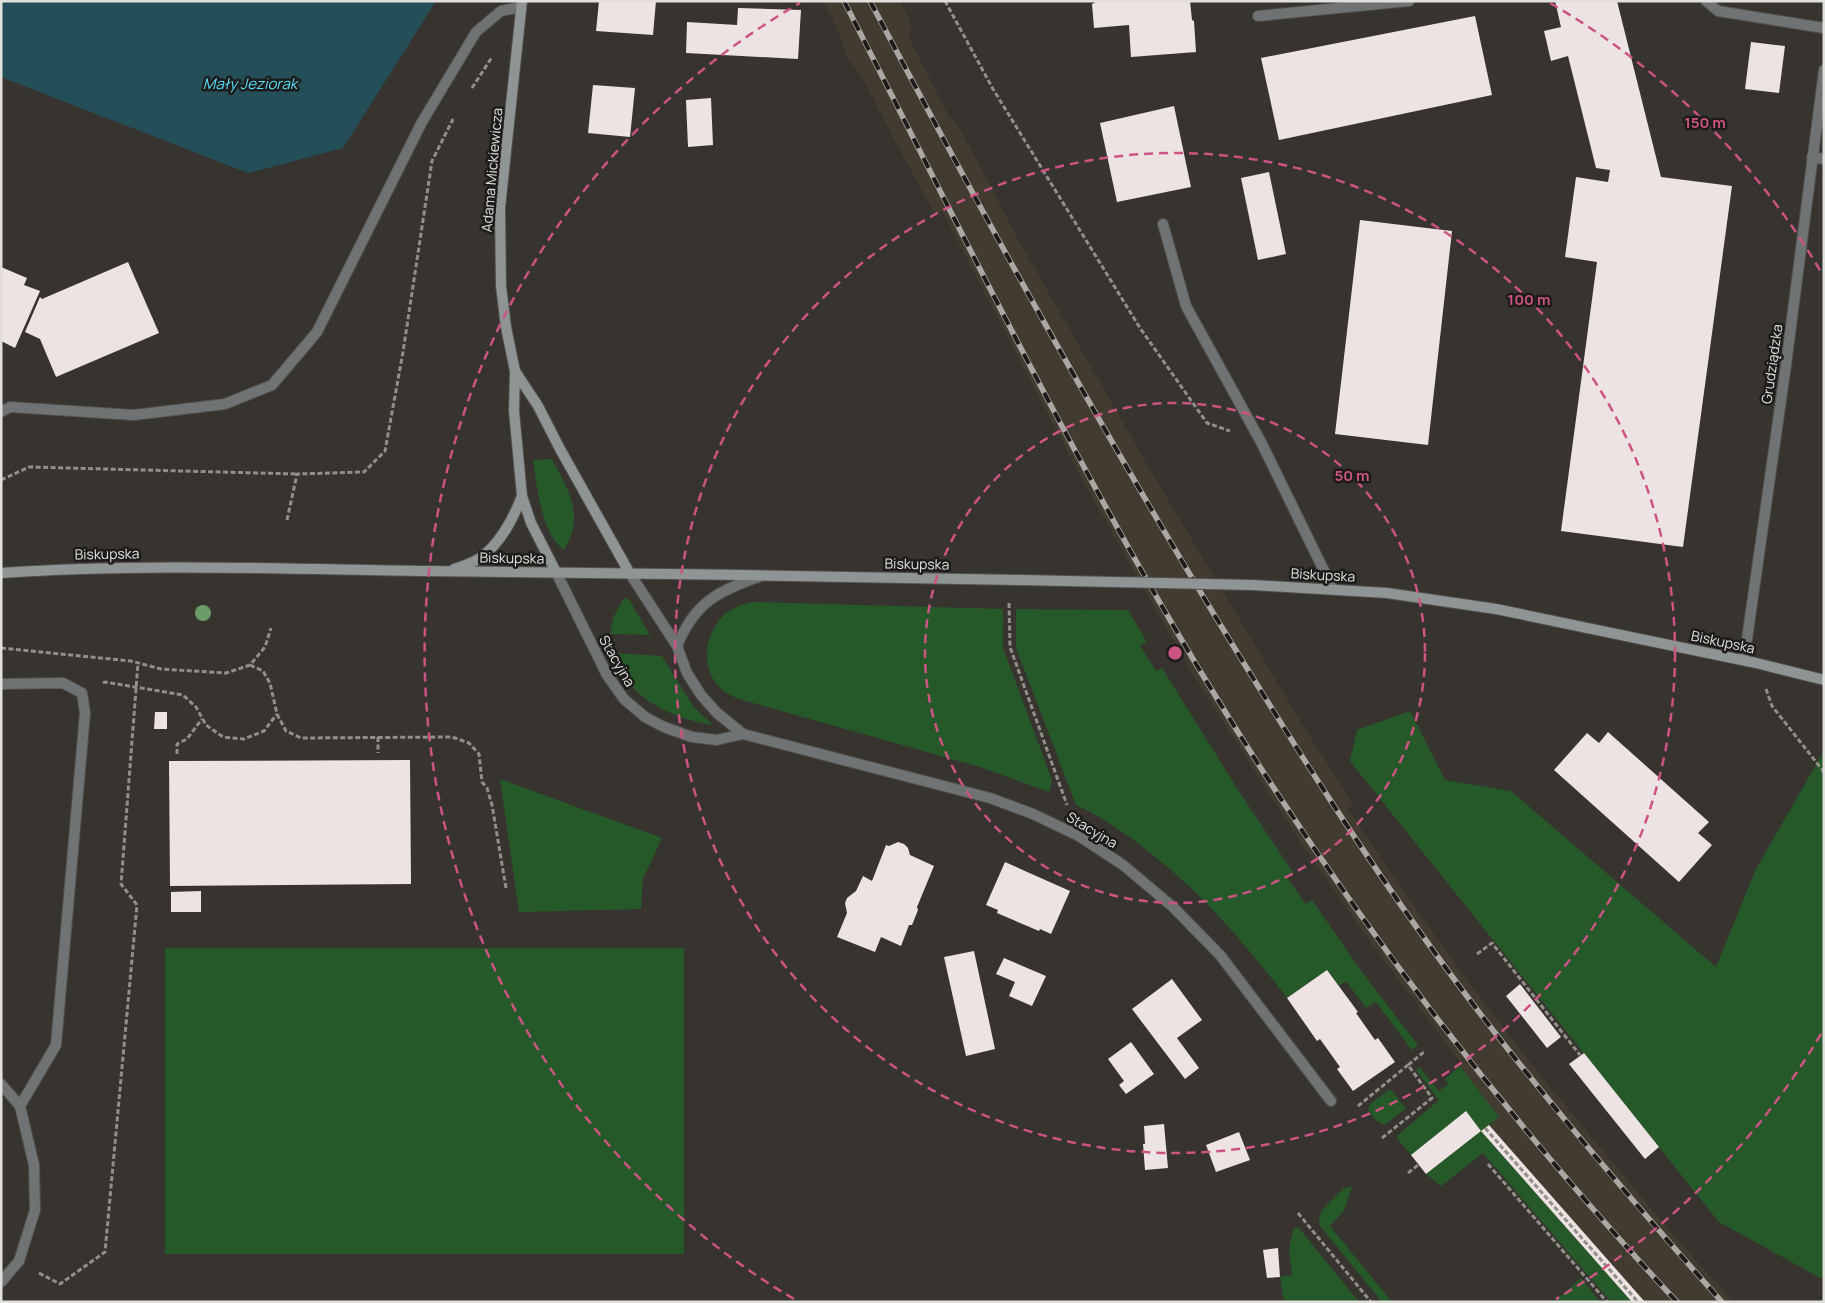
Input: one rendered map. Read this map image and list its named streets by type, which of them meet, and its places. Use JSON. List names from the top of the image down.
{
  "streets": {
    "street": [
      "Adama Mickiewicza",
      "Grudziądzka",
      "Biskupska",
      "Stacyjna"
    ]
  },
  "crossings": [
    ["Adama Mickiewicza", "Biskupska"],
    ["Adama Mickiewicza", "Stacyjna"],
    ["Grudziądzka", "Biskupska"],
    ["Biskupska", "Stacyjna"]
  ],
  "water": ["Mały Jeziorak"],
  "rings": ["150 m", "100 m", "50 m"]
}
